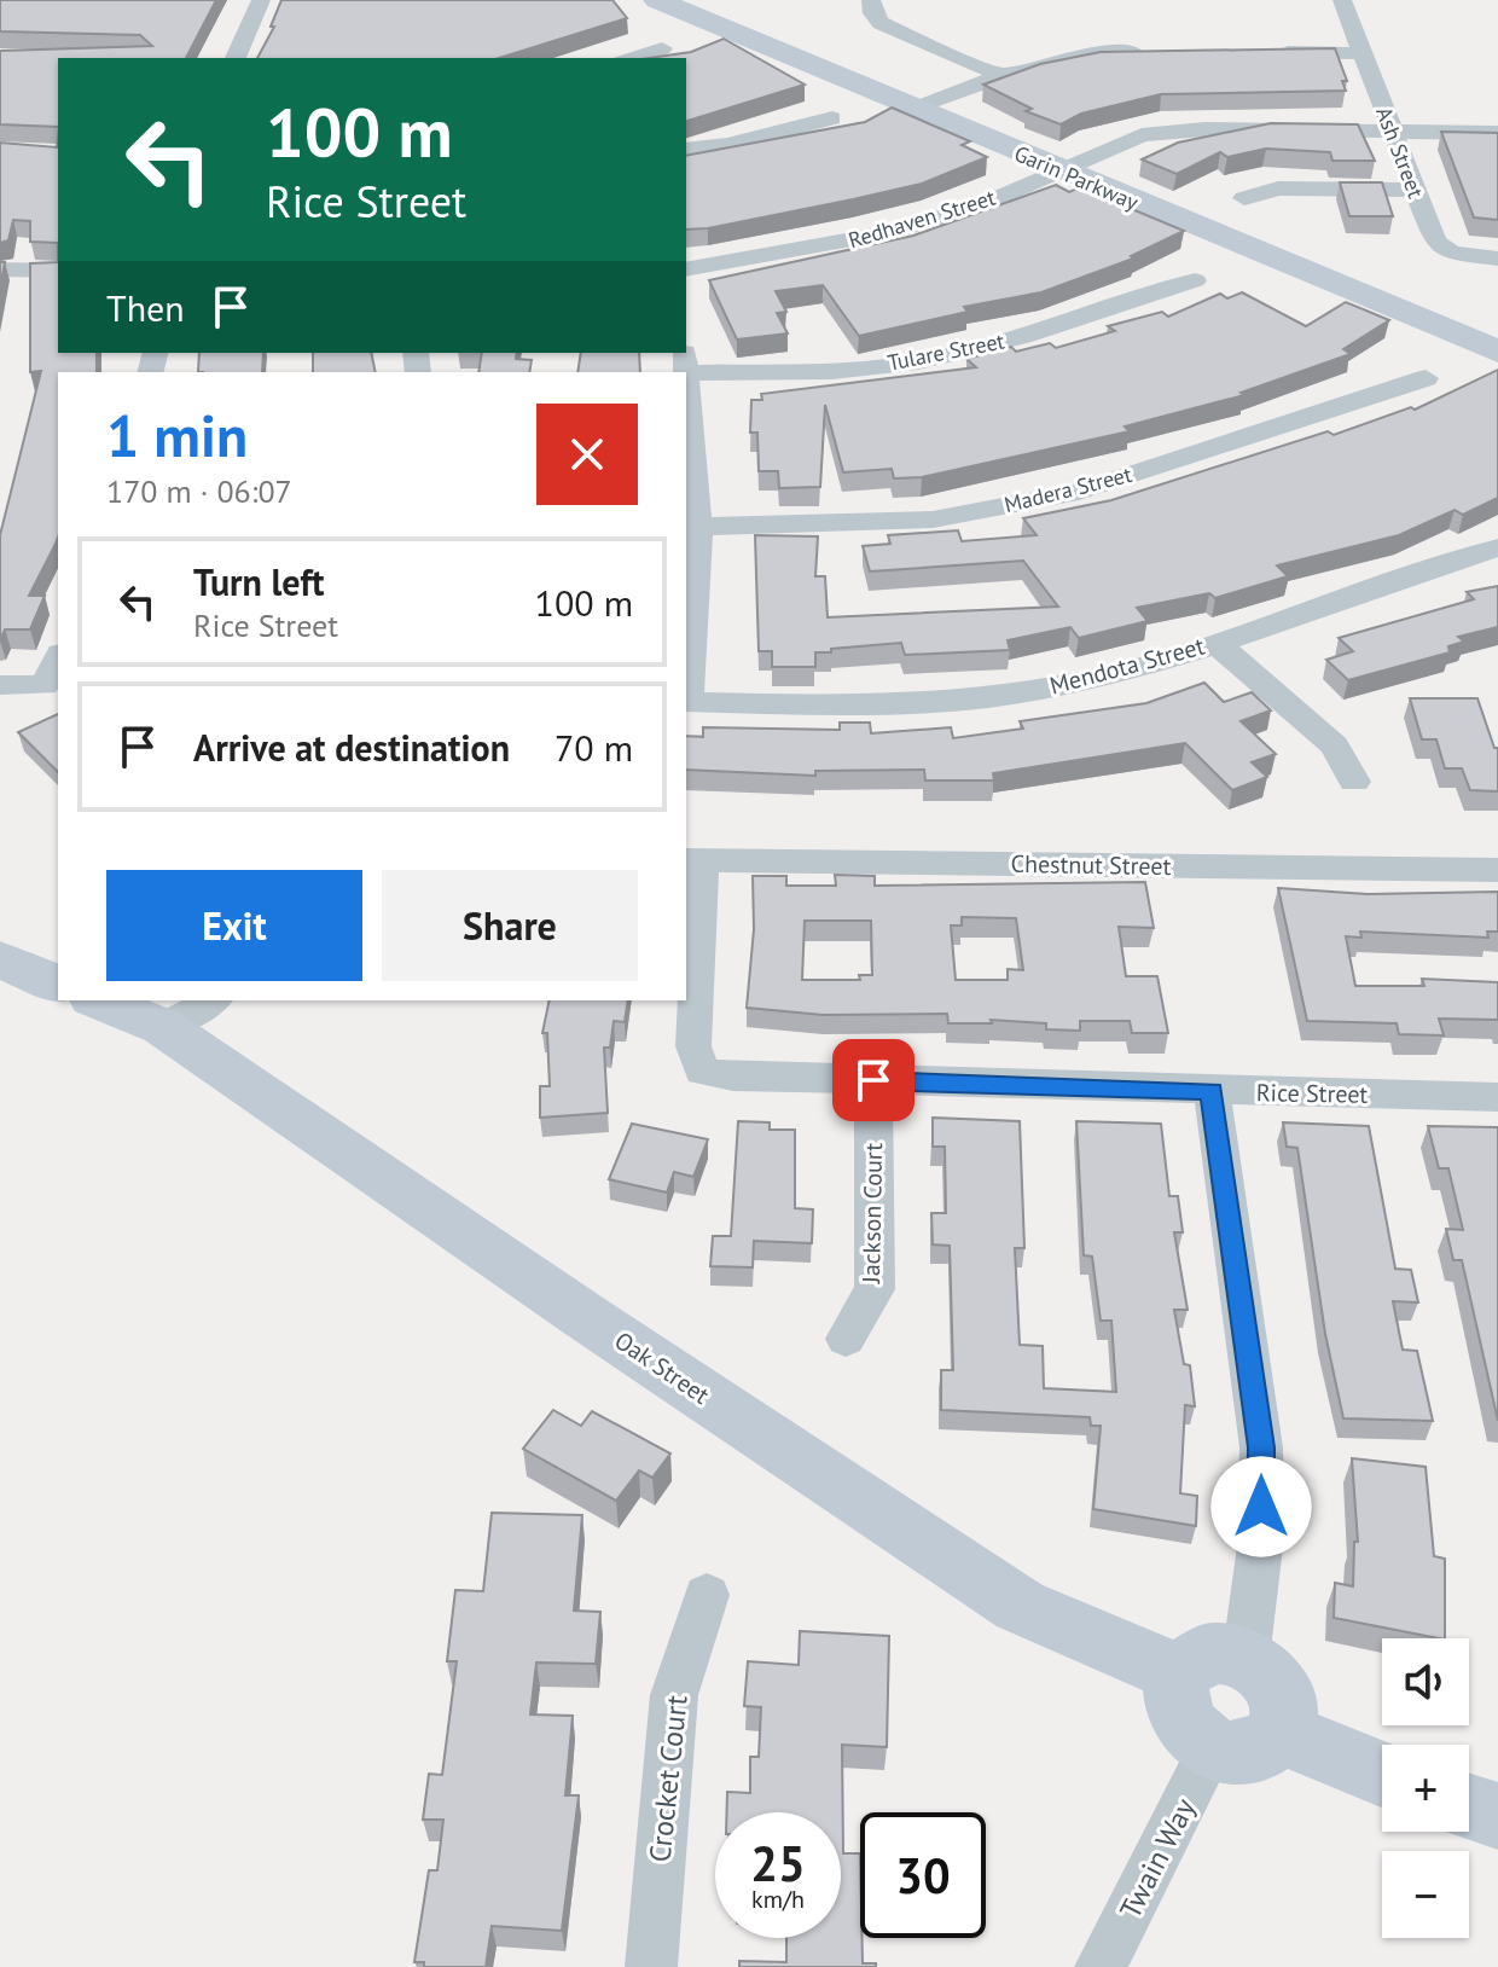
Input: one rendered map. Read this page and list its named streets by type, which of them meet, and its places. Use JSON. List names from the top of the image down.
{
  "streets": {
    "street": [
      "Ash Street",
      "Garin Parkway",
      "Redhaven Street",
      "Tulare Street",
      "Madera Street",
      "Mendota Street",
      "Chestnut Street",
      "Rice Street",
      "Jackson Court",
      "Oak Street",
      "Crocket Court",
      "Twain Way"
    ]
  },
  "crossings": [
    ["Ash Street", "Redhaven Street"],
    ["Garin Parkway", "Redhaven Street"],
    ["Chestnut Street", "Rice Street"],
    ["Rice Street", "Jackson Court"],
    ["Oak Street", "Twain Way"]
  ],
  "page": {
    "turn": ["100 m", "Rice Street"],
    "then": "Then",
    "heading": ["1 min", "170 m · 06:07"],
    "list": [
      {
        "name": "Turn left",
        "note": "Rice Street",
        "value": "100 m"
      },
      {
        "name": "Arrive at destination",
        "value": "70 m"
      }
    ],
    "buttons": ["Exit", "Share"],
    "map_buttons": ["+", "−"],
    "speed": "25 km/h",
    "limit": "30"
  }
}
